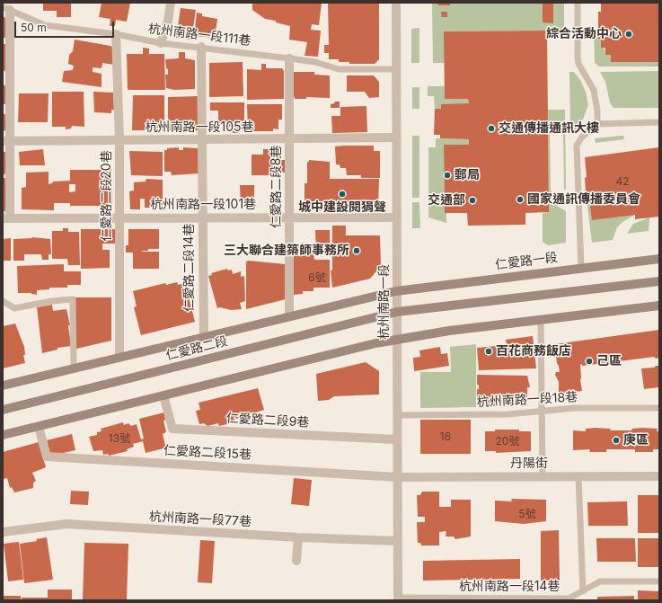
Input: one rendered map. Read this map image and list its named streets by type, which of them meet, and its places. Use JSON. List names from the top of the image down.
{
  "streets": {
    "main road": ["仁愛路一段", "仁愛路二段"],
    "street": [
      "杭州南路一段105巷",
      "仁愛路二段8巷",
      "仁愛路二段20巷",
      "杭州南路一段101巷",
      "仁愛路二段14巷",
      "杭州南路一段",
      "仁愛路二段9巷",
      "仁愛路二段15巷",
      "丹陽街",
      "杭州南路一段77巷"
    ],
    "lane": ["杭州南路一段111巷", "杭州南路一段18巷", "杭州南路一段14巷"]
  },
  "crossings": [
    ["杭州南路一段111巷", "仁愛路二段8巷"],
    ["杭州南路一段111巷", "仁愛路二段20巷"],
    ["杭州南路一段111巷", "杭州南路一段101巷"],
    ["杭州南路一段111巷", "仁愛路二段14巷"],
    ["杭州南路一段111巷", "杭州南路一段"],
    ["杭州南路一段105巷", "仁愛路二段8巷"],
    ["杭州南路一段105巷", "仁愛路二段20巷"],
    ["杭州南路一段105巷", "杭州南路一段101巷"],
    ["杭州南路一段105巷", "仁愛路二段14巷"],
    ["杭州南路一段105巷", "杭州南路一段"],
    ["仁愛路二段8巷", "杭州南路一段101巷"],
    ["仁愛路二段8巷", "仁愛路二段"],
    ["仁愛路二段20巷", "杭州南路一段101巷"],
    ["仁愛路二段20巷", "仁愛路二段"],
    ["杭州南路一段101巷", "仁愛路二段14巷"],
    ["杭州南路一段101巷", "杭州南路一段"],
    ["仁愛路一段", "杭州南路一段"],
    ["仁愛路一段", "仁愛路二段"],
    ["仁愛路二段14巷", "仁愛路二段"],
    ["杭州南路一段", "仁愛路二段"],
    ["杭州南路一段", "杭州南路一段18巷"],
    ["杭州南路一段", "仁愛路二段9巷"],
    ["杭州南路一段", "仁愛路二段15巷"],
    ["杭州南路一段", "丹陽街"],
    ["杭州南路一段", "杭州南路一段77巷"],
    ["杭州南路一段", "杭州南路一段14巷"],
    ["仁愛路二段15巷", "丹陽街"]
  ],
  "places": [
    "綜合活動中心",
    "交通傳播通訊大樓",
    "郵局",
    "城中建設閱狷聲",
    "國家通訊傳播委員會",
    "交通部",
    "三大聯合建築師事務所",
    "百花商務飯店",
    "己區",
    "庚區"
  ],
  "house_numbers": [
    "42",
    "6號",
    "16",
    "13號",
    "20號",
    "5號"
  ],
  "scale_bar": "50 m"
}
